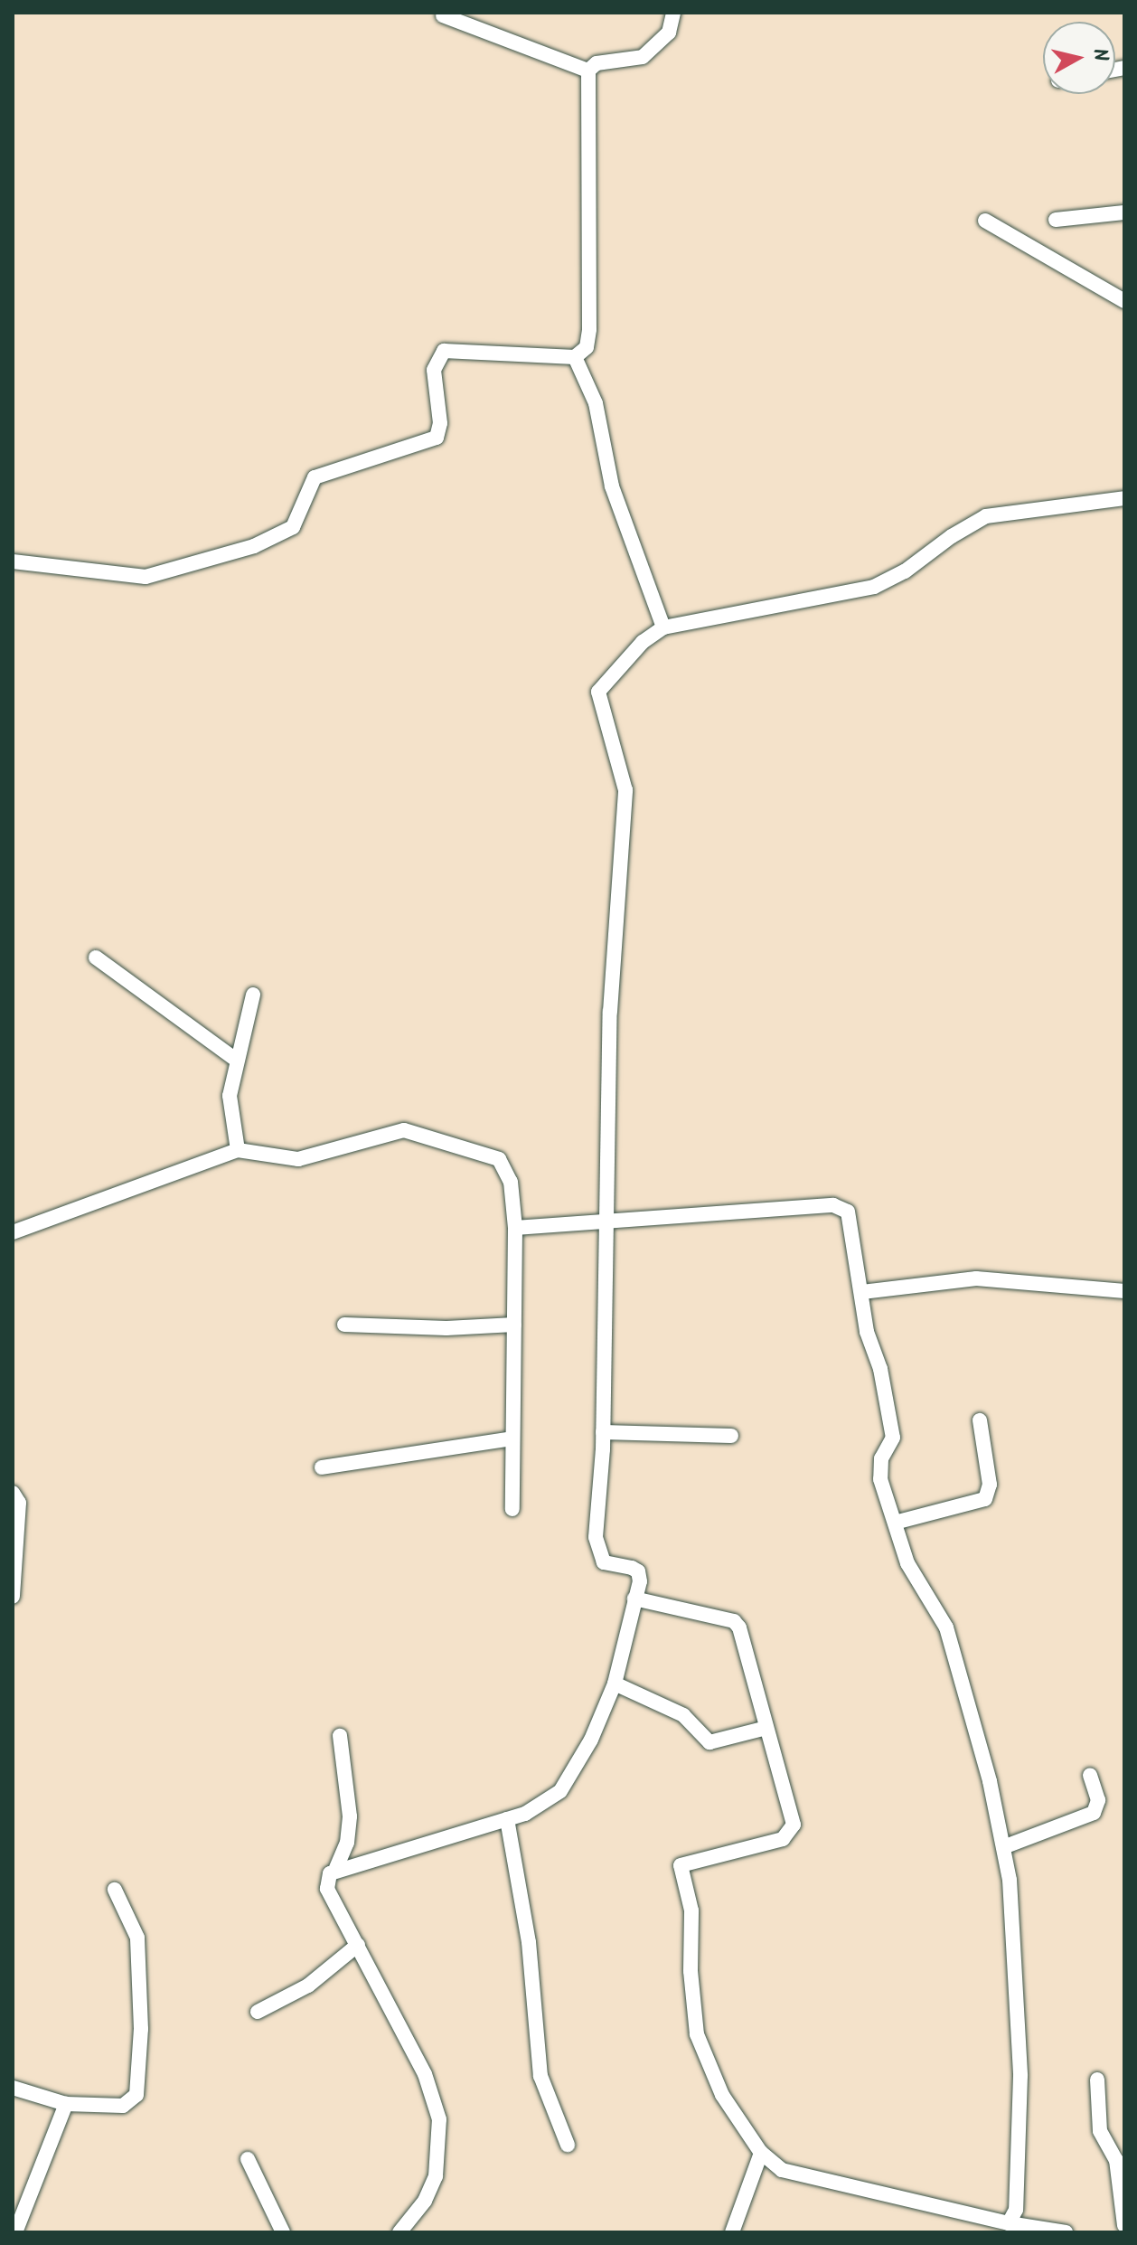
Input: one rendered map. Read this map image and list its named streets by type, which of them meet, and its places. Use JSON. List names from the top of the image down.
{
  "north": "right"
}
